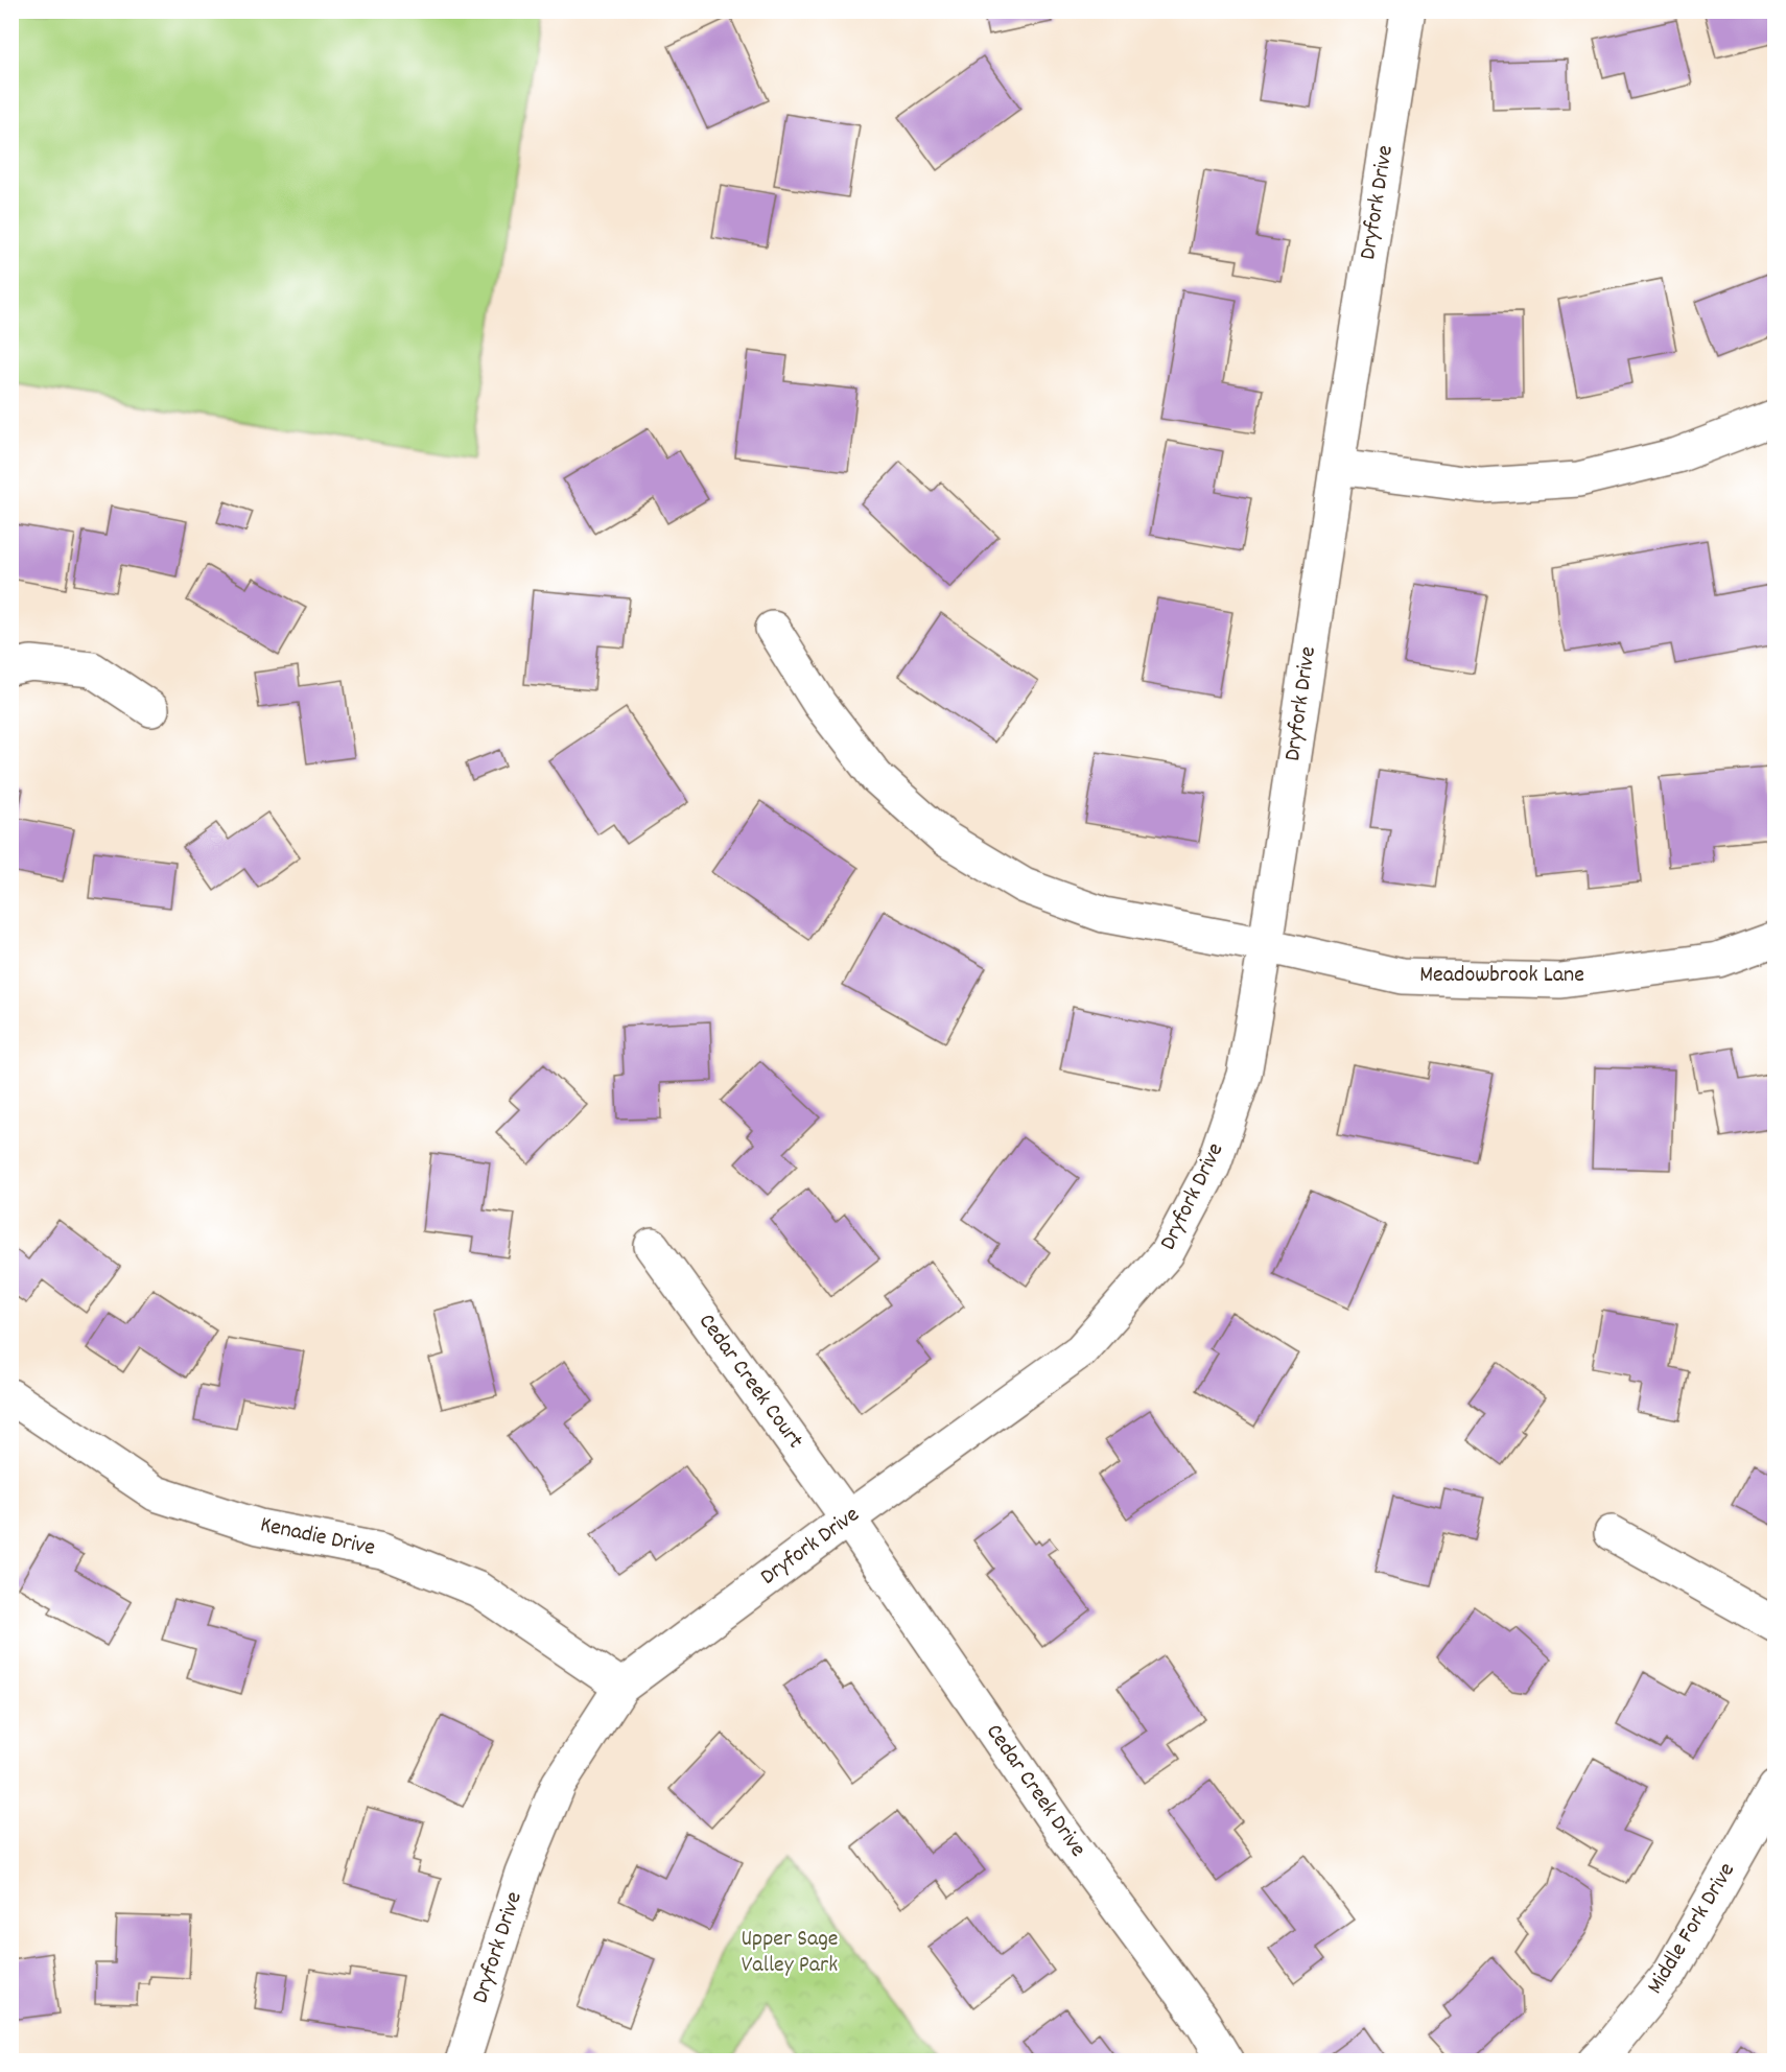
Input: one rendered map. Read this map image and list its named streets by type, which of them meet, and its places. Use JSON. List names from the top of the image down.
{
  "streets": {
    "street": [
      "Dryfork Drive",
      "Meadowbrook Lane",
      "Cedar Creek Court",
      "Kenadie Drive",
      "Cedar Creek Drive",
      "Middle Fork Drive"
    ]
  },
  "crossings": [
    ["Dryfork Drive", "Meadowbrook Lane"],
    ["Dryfork Drive", "Cedar Creek Court"],
    ["Dryfork Drive", "Kenadie Drive"],
    ["Dryfork Drive", "Cedar Creek Drive"],
    ["Cedar Creek Court", "Cedar Creek Drive"]
  ],
  "parks": ["Upper Sage Valley Park"]
}
